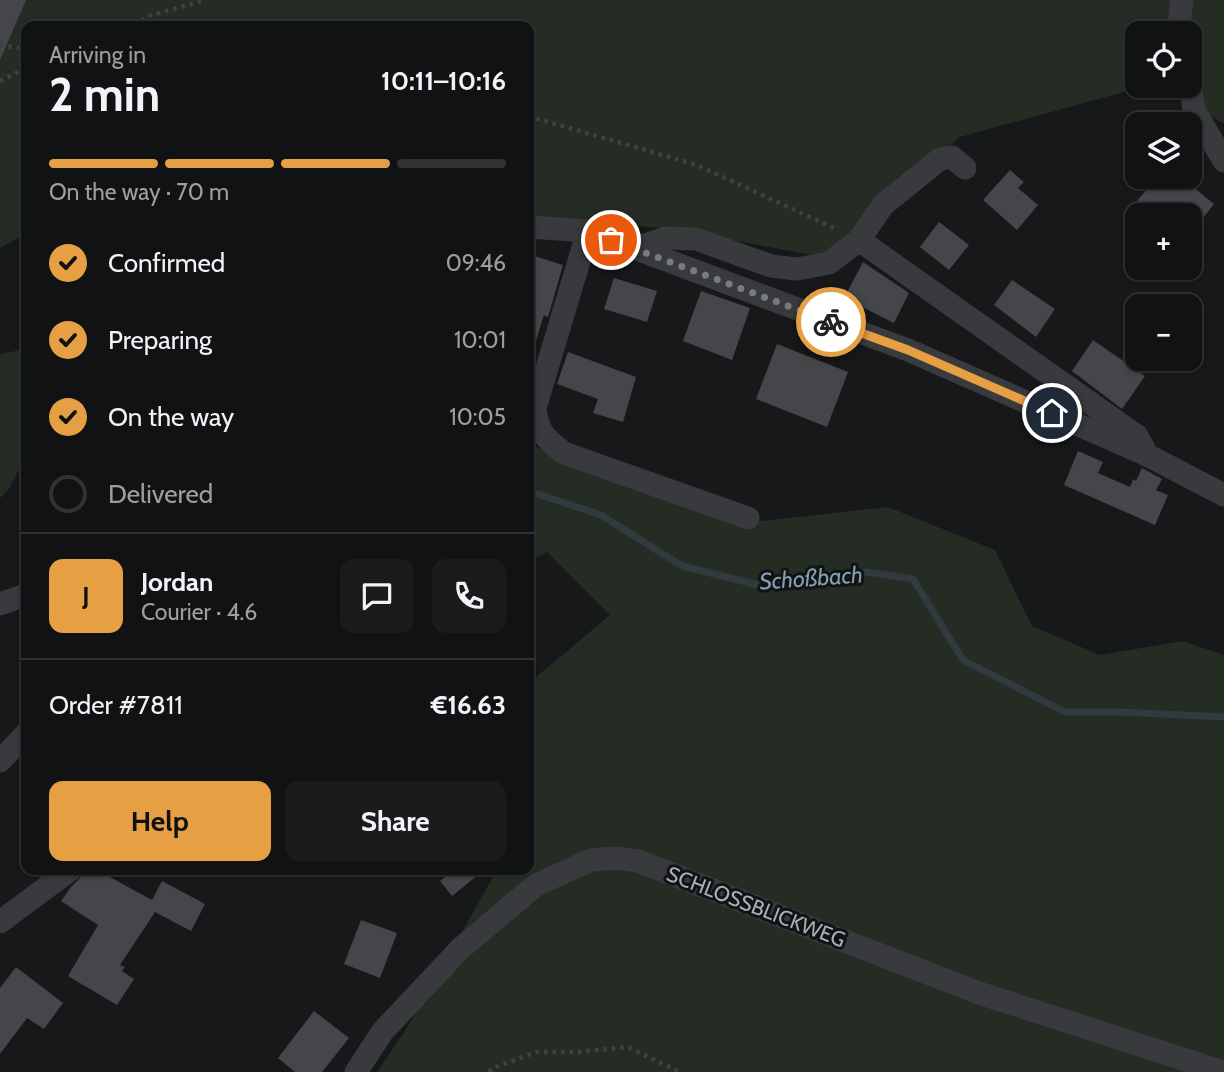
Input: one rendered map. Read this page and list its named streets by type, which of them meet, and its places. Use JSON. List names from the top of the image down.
{
  "streets": {
    "street": ["SCHLOSSBLICKWEG"]
  },
  "water": ["Schoßbach"],
  "page": {
    "map_buttons": ["+", "−"],
    "heading": ["2 min", "Arriving in", "10:11–10:16"],
    "panel": [
      "Jordan",
      "Courier · 4.6",
      "Order #7811",
      "€16.63"
    ],
    "bar": "On the way · 70 m",
    "list": [
      ["Confirmed", "09:46"],
      ["Preparing", "10:01"],
      ["On the way", "10:05"],
      "Delivered"
    ],
    "round": "J",
    "buttons": ["Help", "Share"]
  }
}
